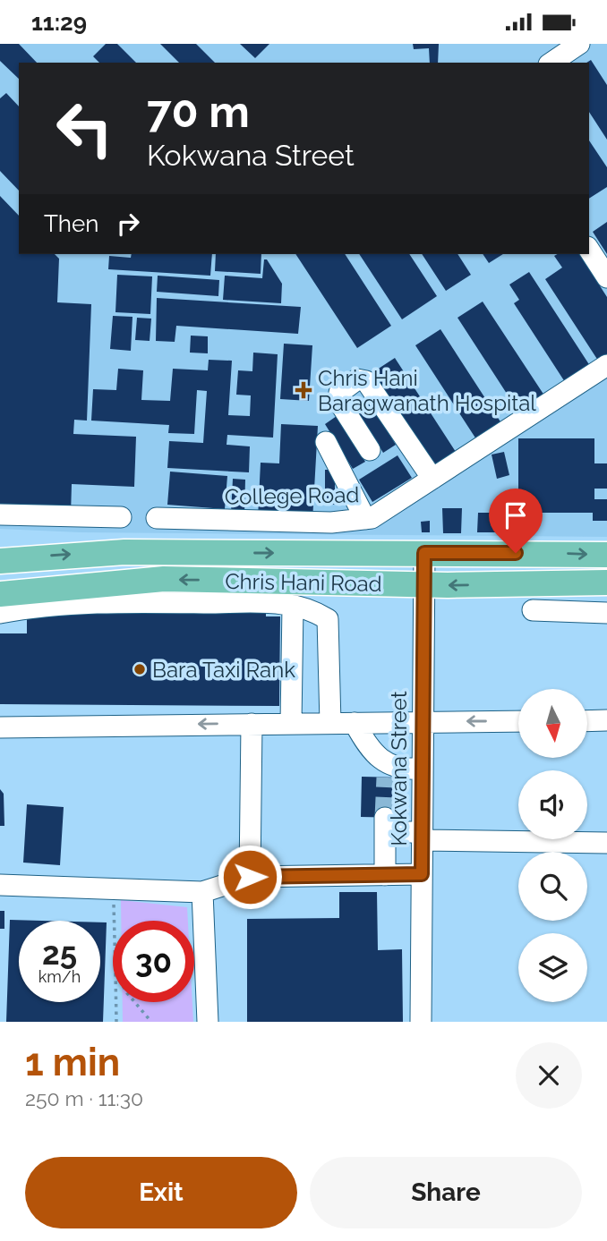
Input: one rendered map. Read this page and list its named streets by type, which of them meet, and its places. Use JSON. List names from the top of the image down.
{
  "streets": {
    "main road": ["Chris Hani Road"],
    "street": ["College Road", "Kokwana Street"]
  },
  "crossings": [
    ["Chris Hani Road", "Kokwana Street"]
  ],
  "places": {
    "health": ["Chris Hani Baragwanath Hospital"],
    "other": ["Bara Taxi Rank"]
  },
  "north": "bottom",
  "page": {
    "status": "11:29",
    "turn": ["70 m", "Kokwana Street"],
    "then": "Then",
    "speed": "25 km/h",
    "limit": "30",
    "heading": ["1 min", "250 m · 11:30"],
    "buttons": ["Exit", "Share"]
  }
}
